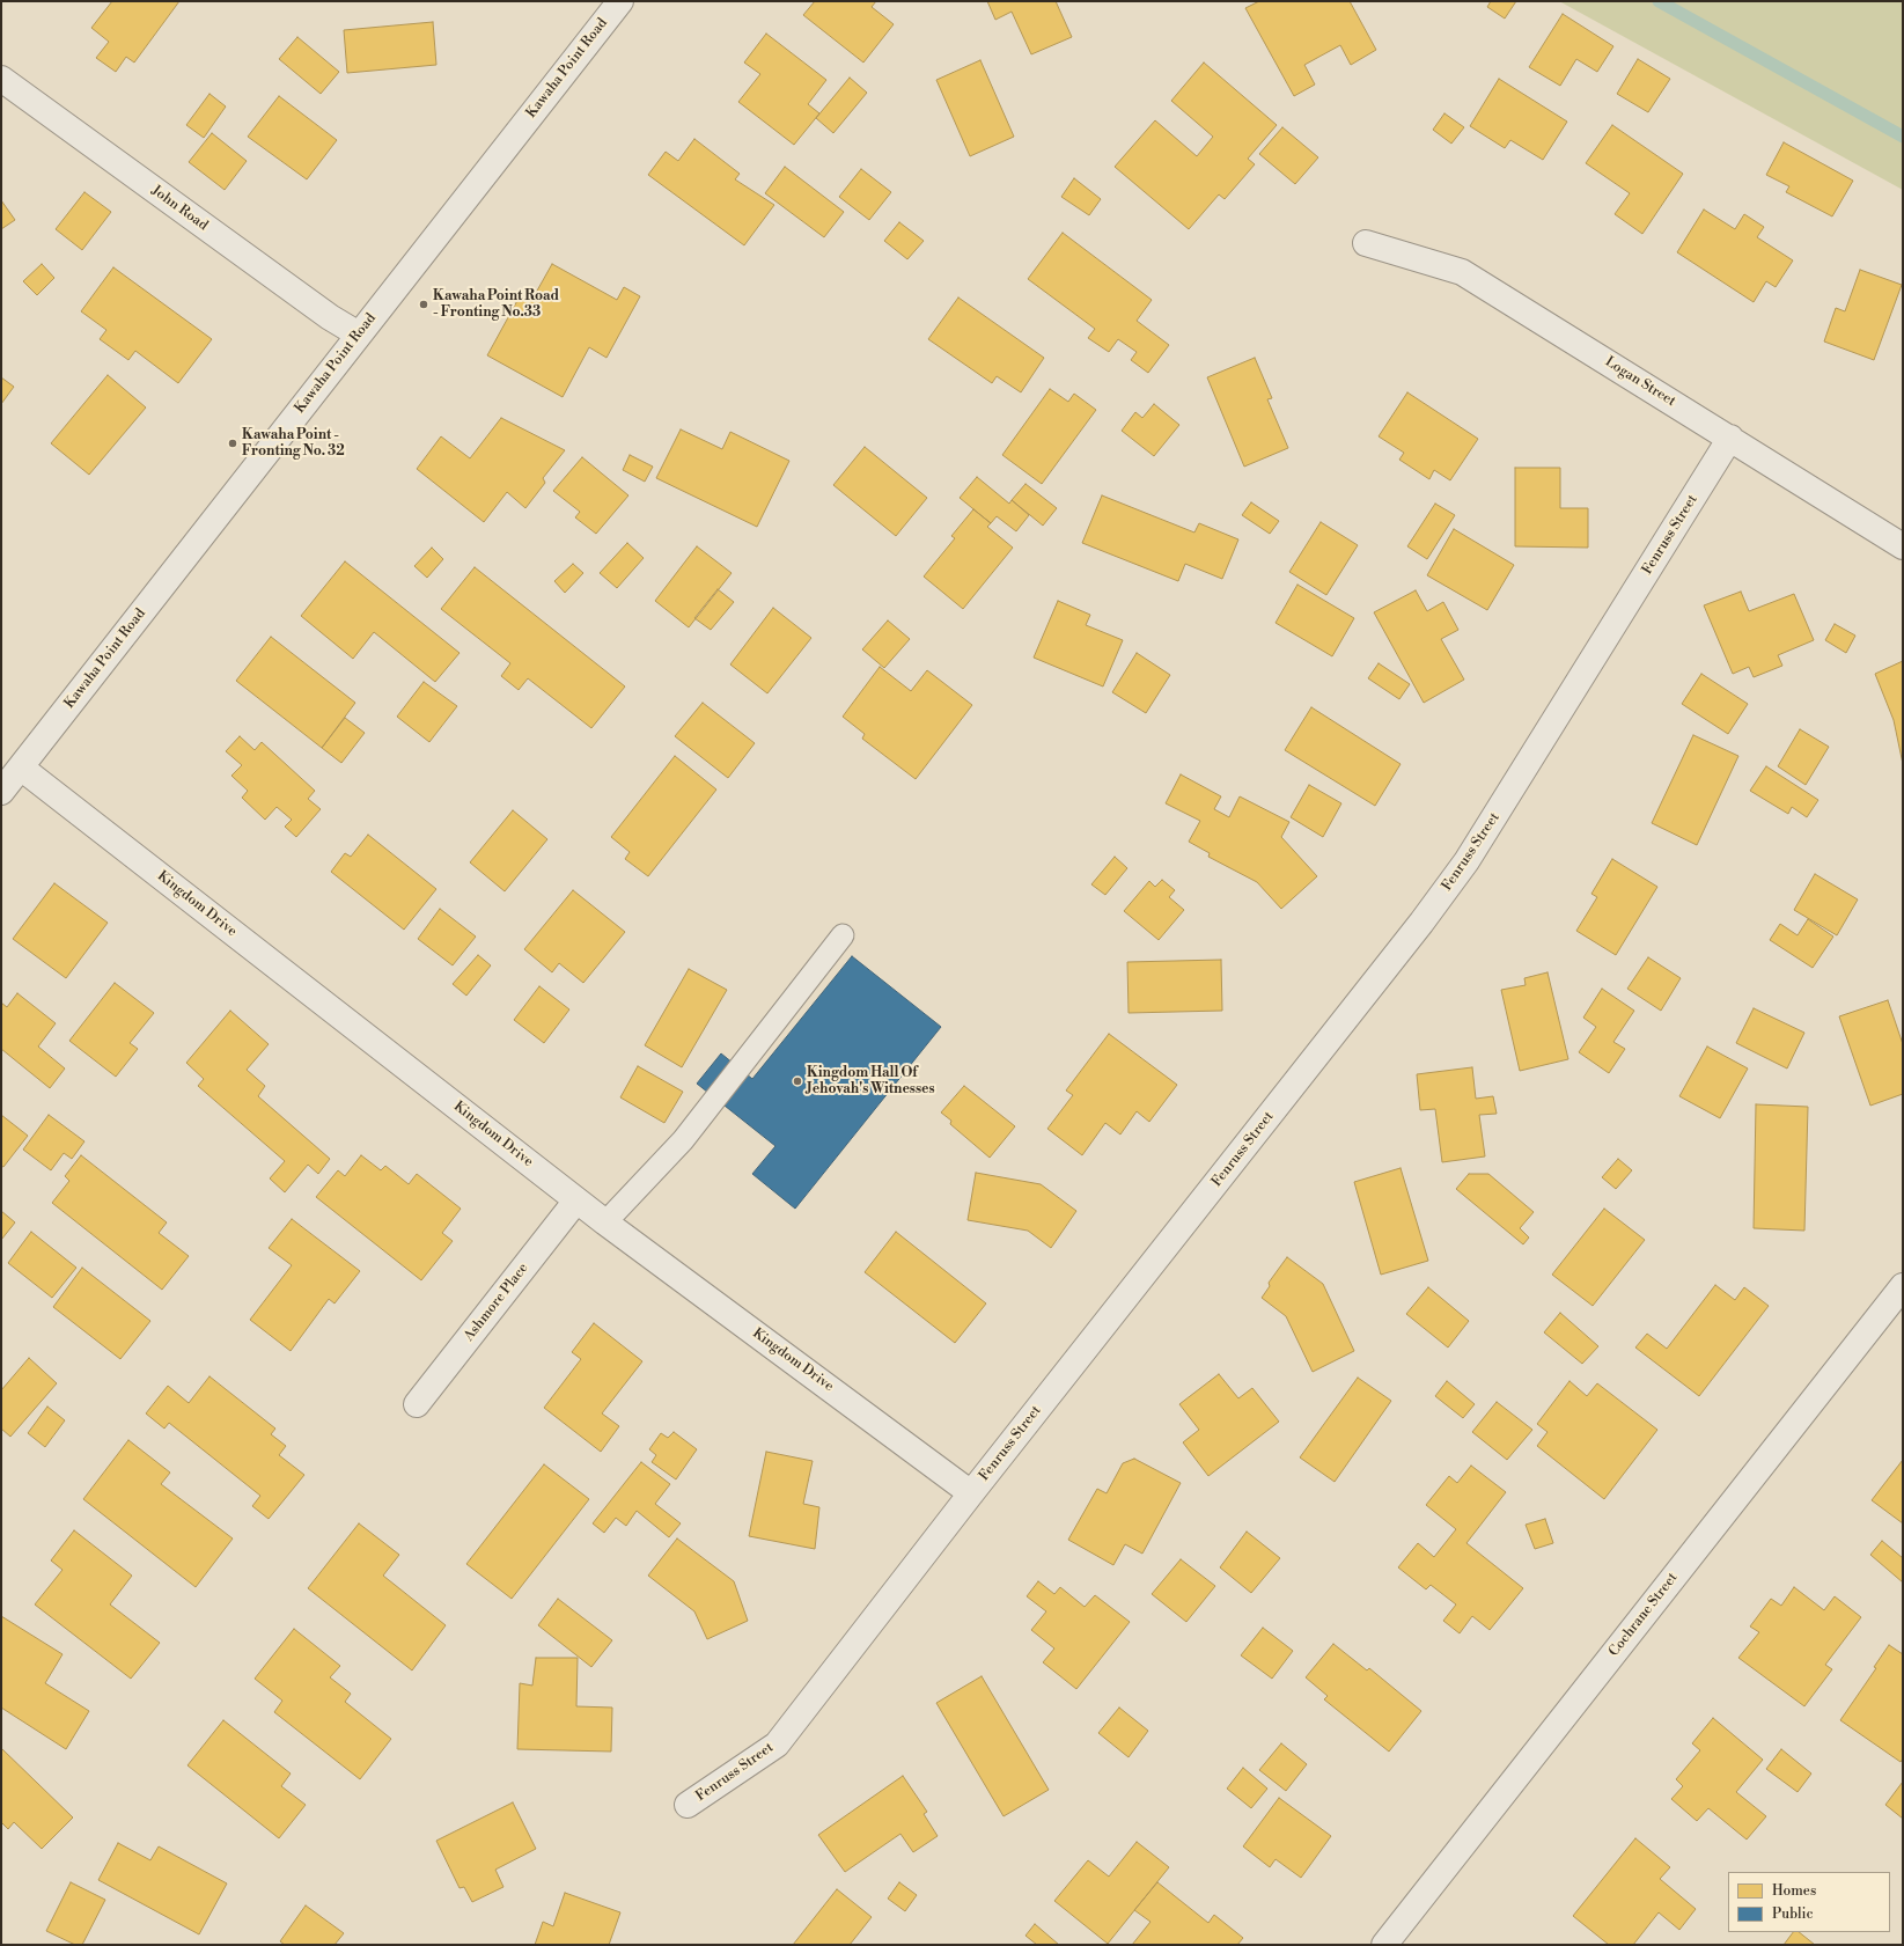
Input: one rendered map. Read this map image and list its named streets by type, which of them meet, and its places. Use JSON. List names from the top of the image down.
{
  "streets": {
    "street": [
      "Kawaha Point Road",
      "John Road",
      "Logan Street",
      "Fenruss Street",
      "Kingdom Drive",
      "Ashmore Place",
      "Cochrane Street"
    ]
  },
  "crossings": [
    ["Kawaha Point Road", "John Road"],
    ["Kawaha Point Road", "Kingdom Drive"],
    ["Logan Street", "Fenruss Street"],
    ["Fenruss Street", "Kingdom Drive"],
    ["Kingdom Drive", "Ashmore Place"]
  ],
  "places": ["Kawaha Point Road - Fronting No.33", "Kawaha Point - Fronting No. 32", "Kingdom Hall Of Jehovah's Witnesses"],
  "legend": ["Homes", "Public"]
}
